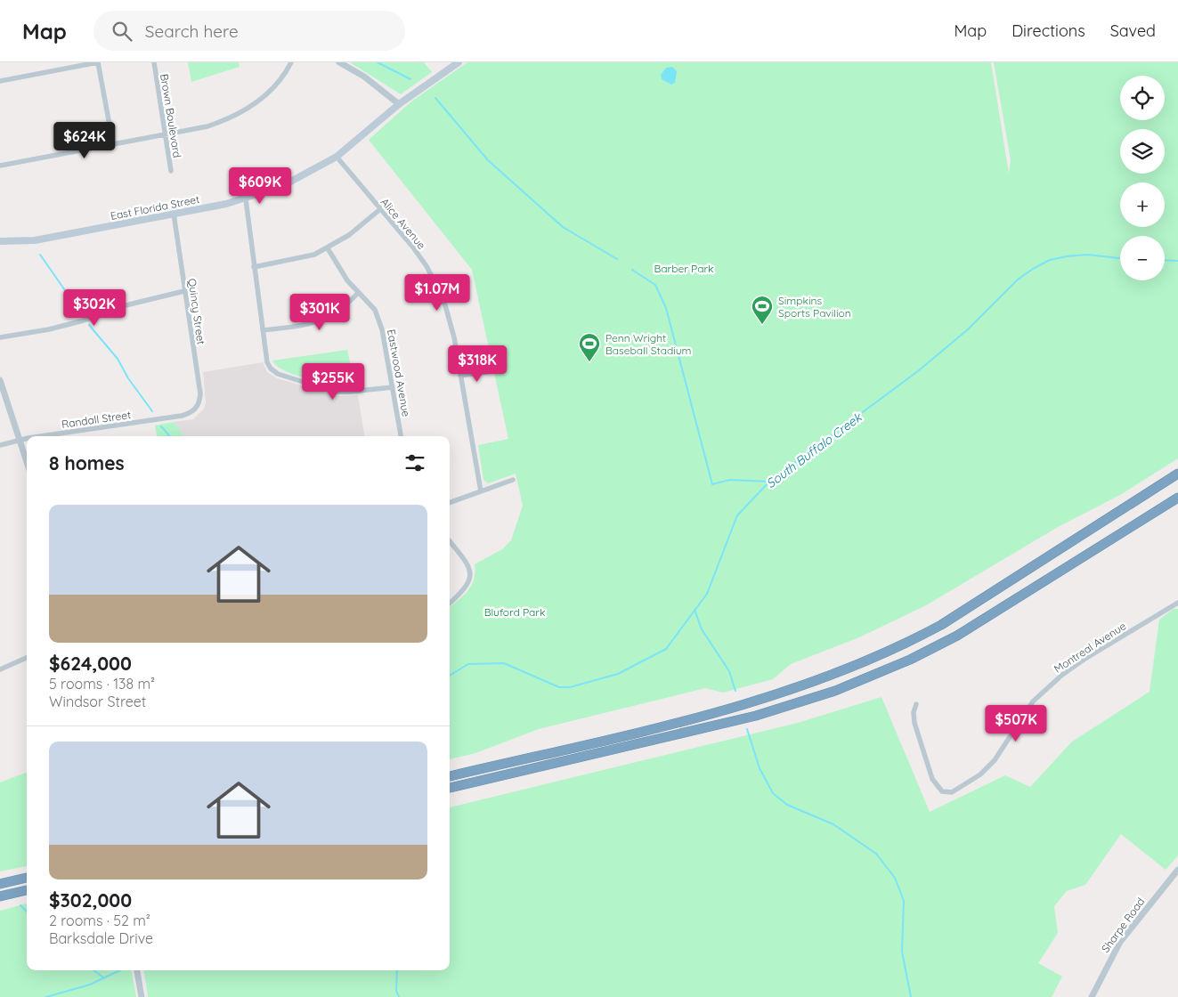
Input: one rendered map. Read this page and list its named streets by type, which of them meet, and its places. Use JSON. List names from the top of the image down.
{
  "streets": {
    "main road": ["East Florida Street"],
    "street": [
      "Brown Boulevard",
      "Alice Avenue",
      "Quincy Street",
      "Eastwood Avenue",
      "Randall Street",
      "Montreal Avenue",
      "Sharpe Road"
    ]
  },
  "crossings": [
    ["East Florida Street", "Alice Avenue"],
    ["East Florida Street", "Quincy Street"],
    ["Quincy Street", "Randall Street"]
  ],
  "water": ["South Buffalo Creek"],
  "parks": ["Barber Park", "Bluford Park"],
  "places": {
    "sports": ["Simpkins Sports Pavilion", "Penn Wright Baseball Stadium"]
  },
  "page": {
    "header": "Map",
    "search": "Search here",
    "nav": ["Map", "Directions", "Saved"],
    "map_buttons": ["+", "−"],
    "price": [
      "$624K",
      "$609K",
      "$1.07M",
      "$302K",
      "$301K",
      "$318K",
      "$255K",
      "$507K"
    ],
    "heading": "8 homes",
    "list": [
      {
        "name": "$624,000",
        "note": "5 rooms · 138 m² · Windsor Street"
      },
      {
        "name": "$302,000",
        "note": "2 rooms · 52 m² · Barksdale Drive"
      }
    ]
  }
}
